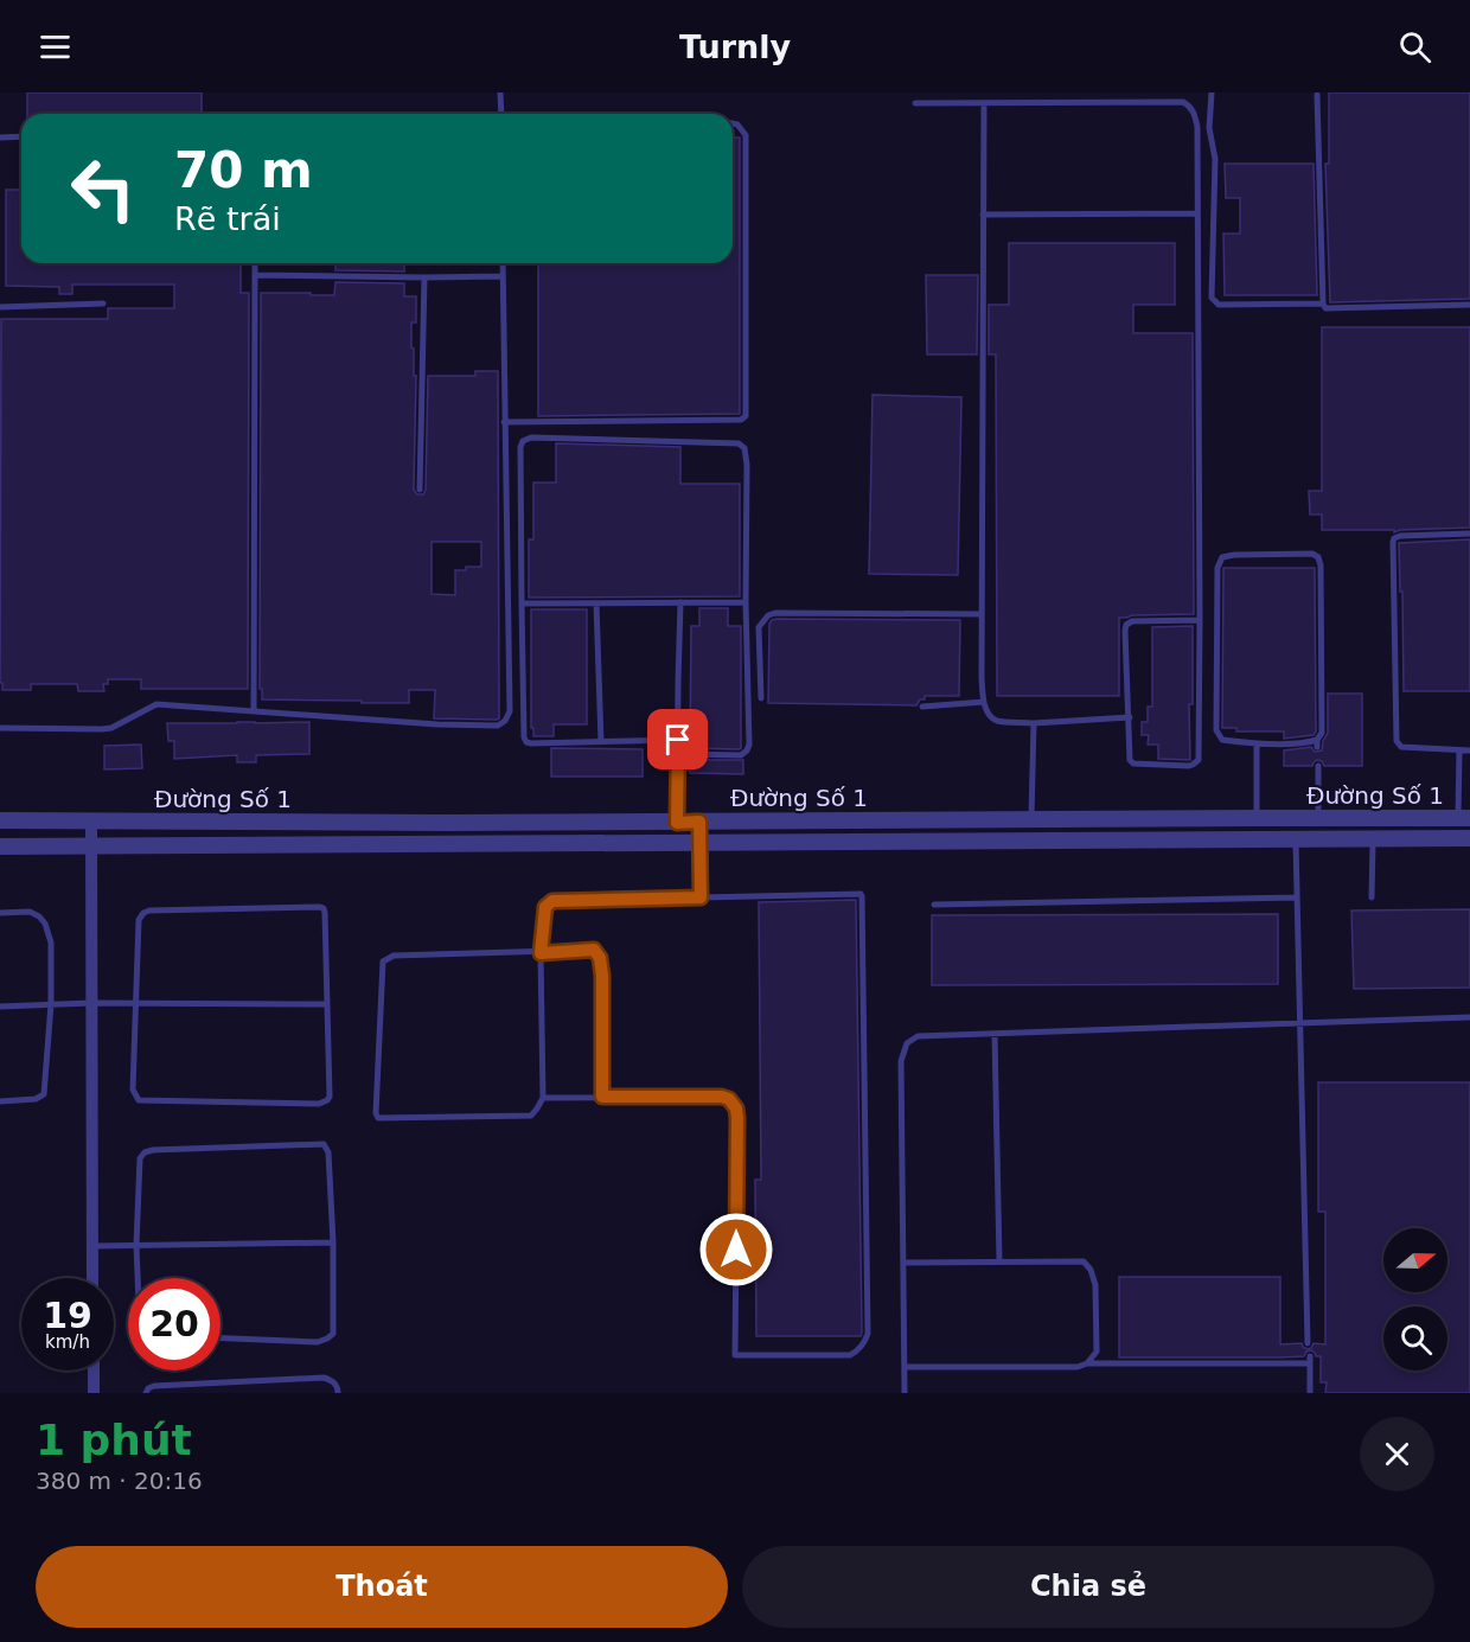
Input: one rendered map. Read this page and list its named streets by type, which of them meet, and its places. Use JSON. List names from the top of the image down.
{
  "streets": {
    "street": ["Đường Số 1"]
  },
  "north": "right",
  "page": {
    "header": "Turnly",
    "turn": ["70 m", "Rẽ trái"],
    "speed": "19 km/h",
    "limit": "20",
    "heading": ["1 phút", "380 m · 20:16"],
    "buttons": ["Thoát", "Chia sẻ"]
  }
}
